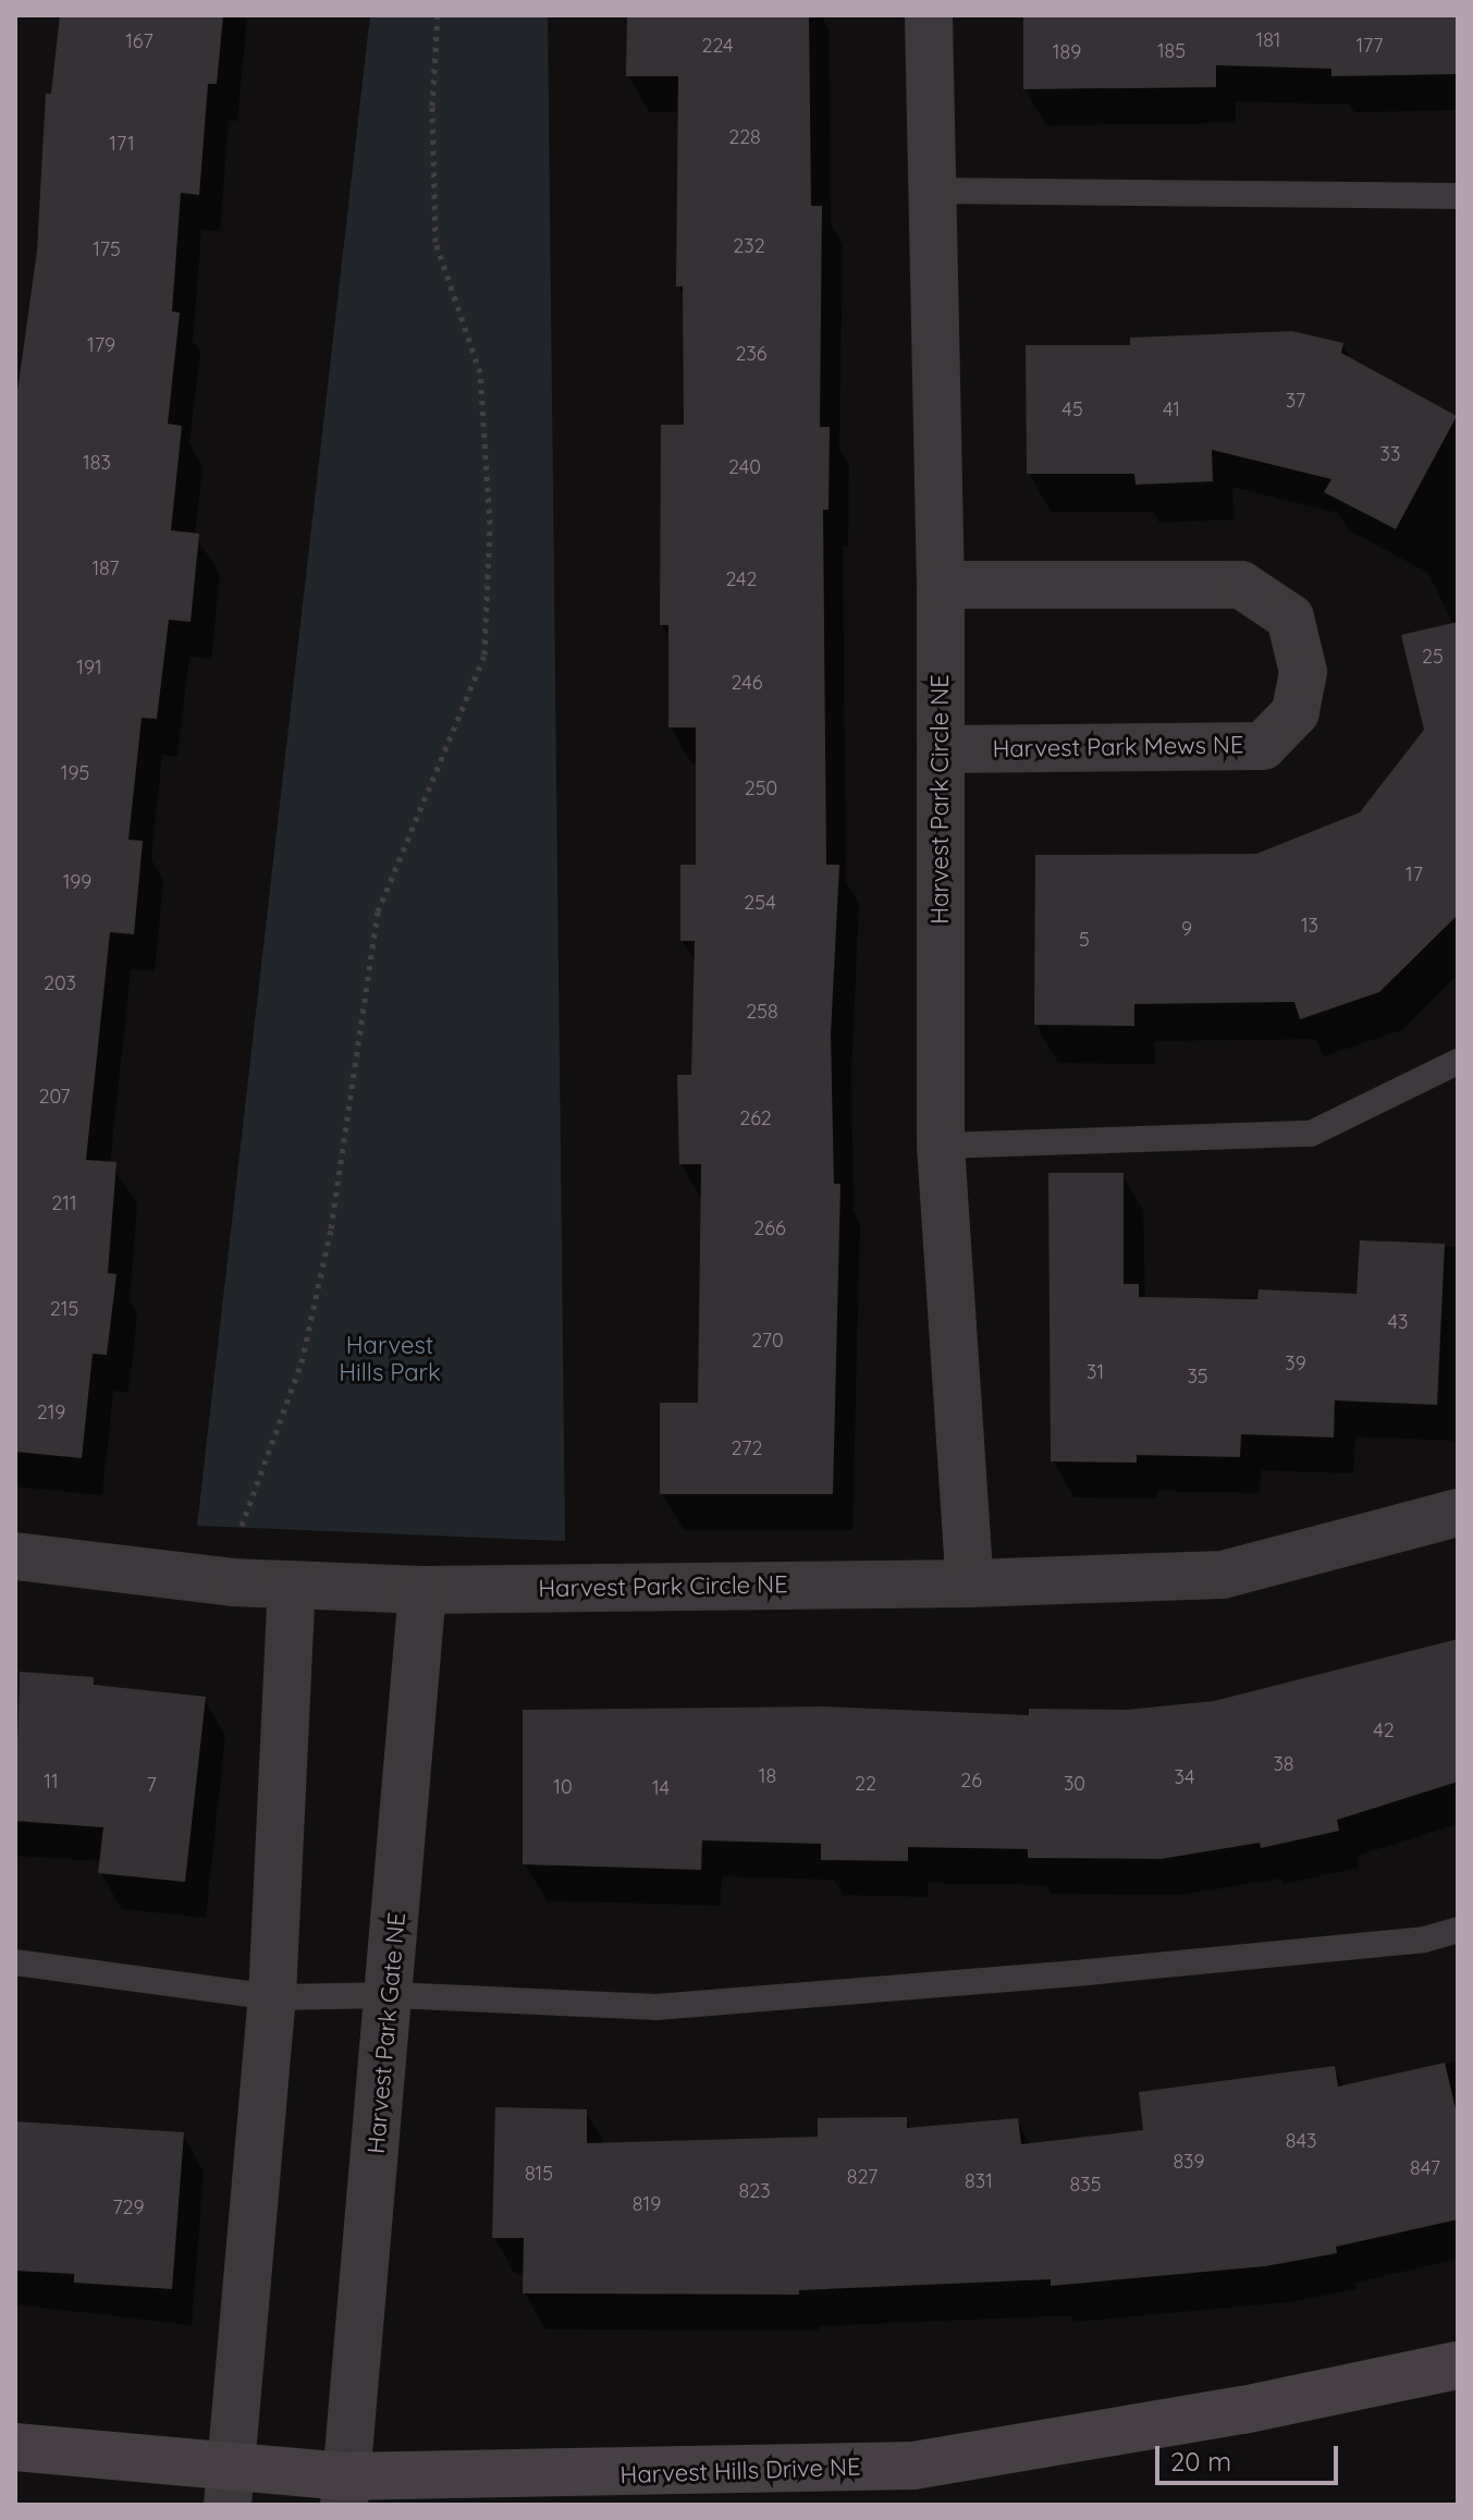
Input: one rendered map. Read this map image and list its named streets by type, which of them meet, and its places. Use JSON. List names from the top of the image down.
{
  "streets": {
    "street": [
      "Harvest Park Mews NE",
      "Harvest Park Circle NE",
      "Harvest Park Gate NE",
      "Harvest Hills Drive NE"
    ]
  },
  "crossings": [
    ["Harvest Park Mews NE", "Harvest Park Circle NE"],
    ["Harvest Park Circle NE", "Harvest Park Gate NE"],
    ["Harvest Park Gate NE", "Harvest Hills Drive NE"]
  ],
  "parks": ["Harvest Hills Park"],
  "house_numbers": [
    "181",
    "167",
    "224",
    "177",
    "185",
    "189",
    "228",
    "171",
    "232",
    "175",
    "179",
    "236",
    "37",
    "45",
    "41",
    "33",
    "183",
    "240",
    "187",
    "242",
    "25",
    "191",
    "246",
    "195",
    "250",
    "17",
    "199",
    "254",
    "13",
    "9",
    "5",
    "203",
    "258",
    "207",
    "262",
    "211",
    "266",
    "215",
    "43",
    "270",
    "39",
    "31",
    "35",
    "219",
    "272",
    "42",
    "38",
    "18",
    "34",
    "26",
    "11",
    "22",
    "30",
    "7",
    "10",
    "14",
    "843",
    "839",
    "847",
    "815",
    "827",
    "831",
    "835",
    "823",
    "819",
    "729"
  ],
  "scale_bar": "20 m"
}
